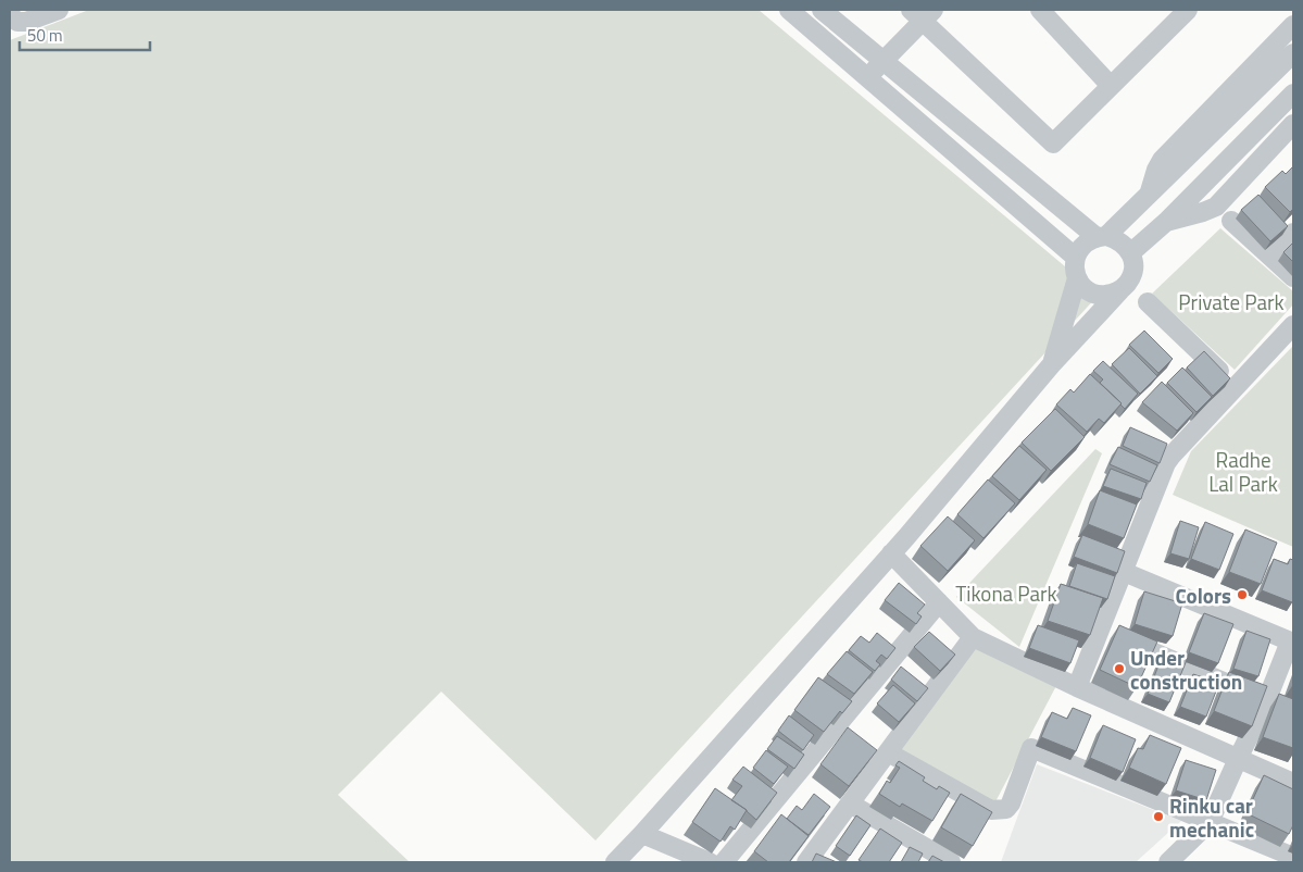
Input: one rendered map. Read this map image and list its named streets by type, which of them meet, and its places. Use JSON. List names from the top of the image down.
{
  "parks": ["Private Park", "Radhe Lal Park", "Tikona Park"],
  "places": ["Colors", "Under construction", "Rinku car mechanic"],
  "scale_bar": "50 m"
}
